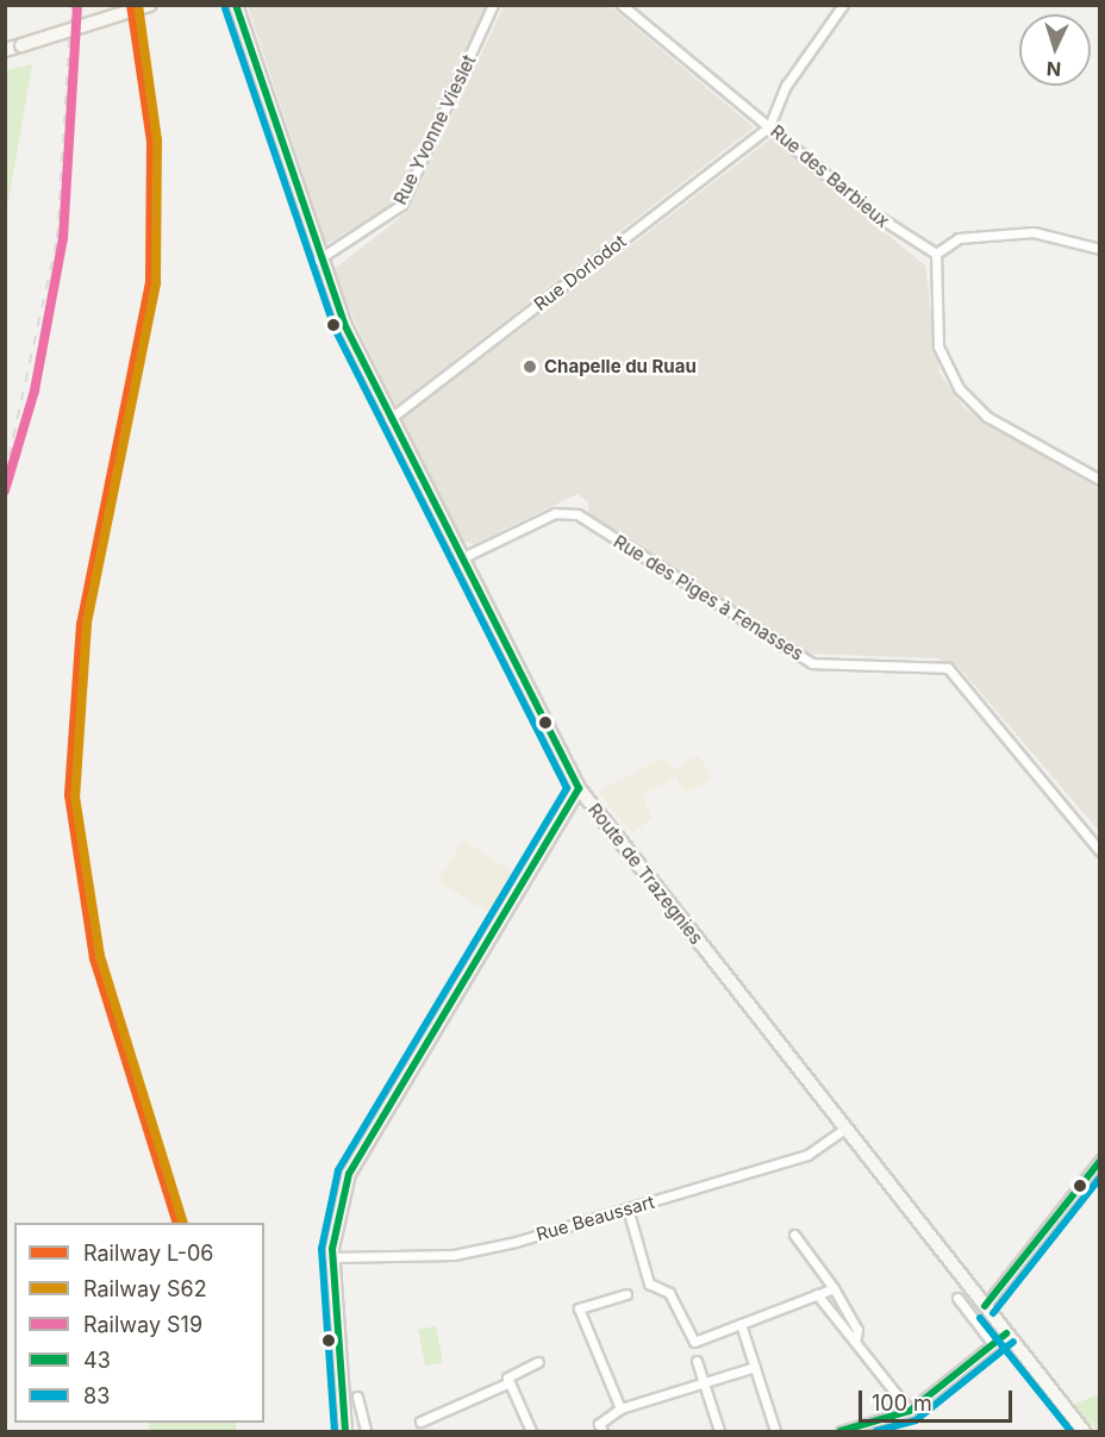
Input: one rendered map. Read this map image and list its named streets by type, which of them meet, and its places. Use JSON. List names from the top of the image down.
{
  "streets": {
    "main road": ["Route de Trazegnies"],
    "street": [
      "Rue Yvonne Vieslet",
      "Rue des Barbieux",
      "Rue Dorlodot",
      "Rue des Piges à Fenasses",
      "Rue Beaussart"
    ]
  },
  "crossings": [
    ["Rue Yvonne Vieslet", "Route de Trazegnies"],
    ["Rue des Barbieux", "Rue Dorlodot"],
    ["Rue Dorlodot", "Route de Trazegnies"],
    ["Rue des Piges à Fenasses", "Route de Trazegnies"],
    ["Route de Trazegnies", "Rue Beaussart"]
  ],
  "places": ["Chapelle du Ruau"],
  "lines": [
    "rail line L-06",
    "rail line S62",
    "rail line S19",
    "transit line 43",
    "transit line 83"
  ],
  "legend": [
    "Railway L-06",
    "Railway S62",
    "Railway S19",
    "43",
    "83"
  ],
  "scale_bar": "100 m",
  "north": "bottom"
}
